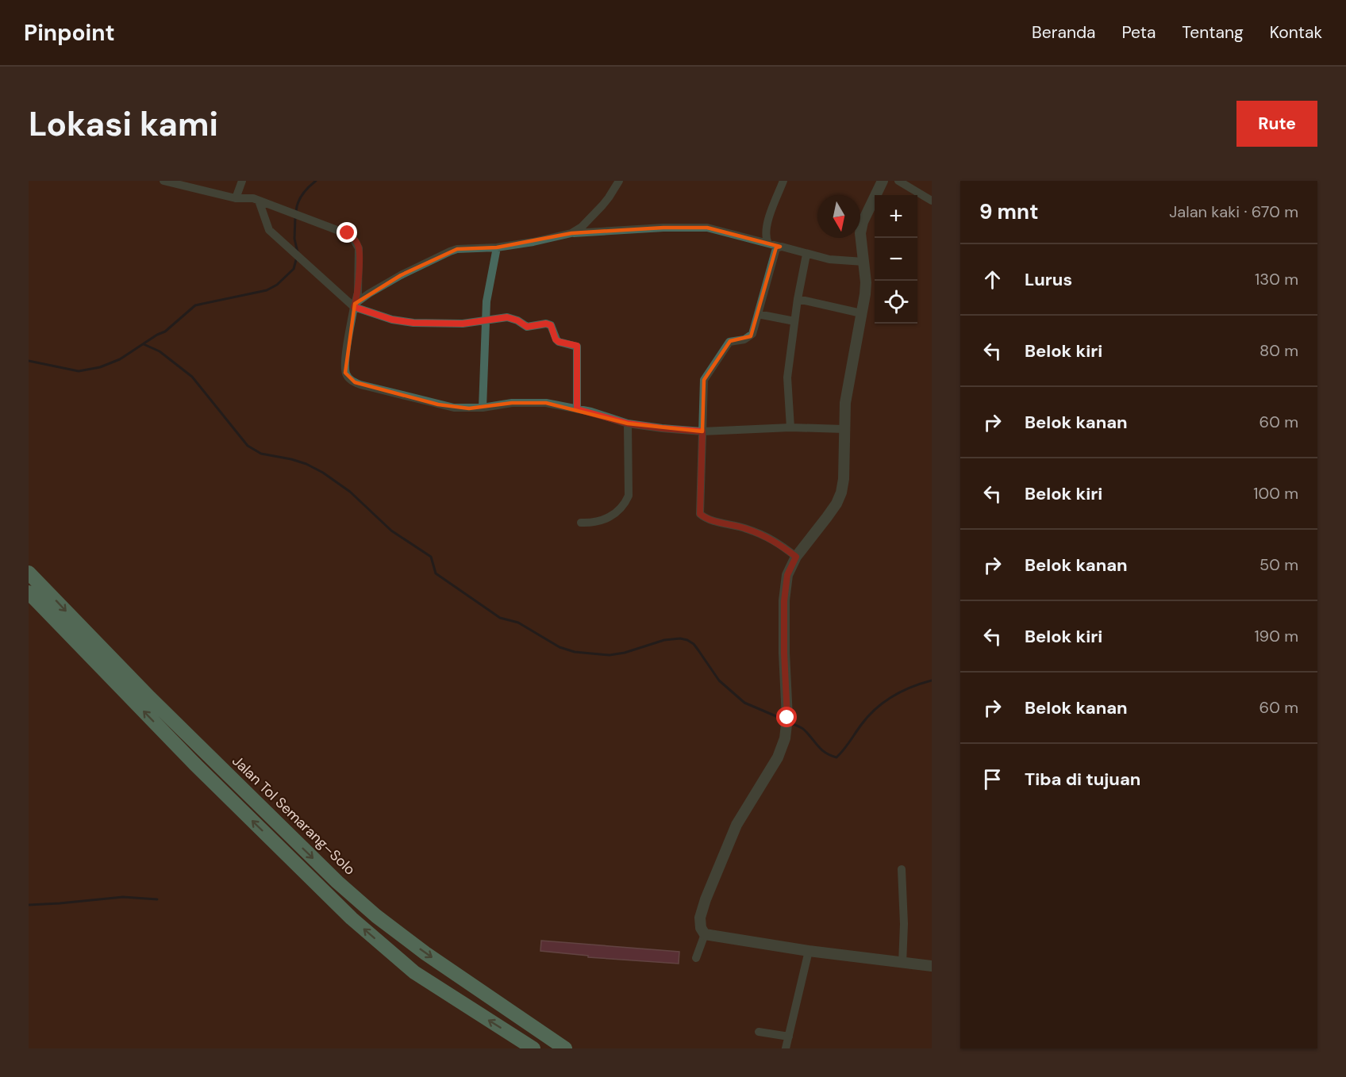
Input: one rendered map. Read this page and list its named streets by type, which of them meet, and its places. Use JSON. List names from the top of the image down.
{
  "streets": {
    "highway": ["Jalan Tol Semarang–Solo"]
  },
  "north": "bottom",
  "page": {
    "header": "Pinpoint",
    "nav": [
      "Beranda",
      "Peta",
      "Tentang",
      "Kontak"
    ],
    "buttons": "Rute",
    "title": "Lokasi kami",
    "heading": ["9 mnt", "Jalan kaki · 670 m"],
    "map_buttons": ["+", "−"],
    "list": [
      ["Lurus", "130 m"],
      ["Belok kiri", "80 m"],
      ["Belok kanan", "60 m"],
      ["Belok kiri", "100 m"],
      ["Belok kanan", "50 m"],
      ["Belok kiri", "190 m"],
      ["Belok kanan", "60 m"],
      "Tiba di tujuan"
    ]
  }
}
